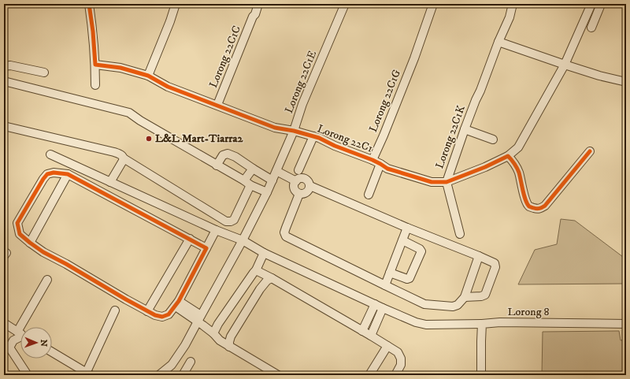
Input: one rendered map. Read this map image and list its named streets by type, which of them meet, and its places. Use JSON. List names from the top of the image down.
{
  "streets": {
    "street": [
      "Lorong 22C1C",
      "Lorong 22C1E",
      "Lorong 22C1G",
      "Lorong 22C1K",
      "Lorong 22C1",
      "Lorong 8"
    ]
  },
  "crossings": [
    ["Lorong 22C1C", "Lorong 22C1"],
    ["Lorong 22C1E", "Lorong 22C1"],
    ["Lorong 22C1E", "Lorong 8"],
    ["Lorong 22C1G", "Lorong 22C1"],
    ["Lorong 22C1K", "Lorong 22C1"]
  ],
  "places": ["L&L Mart-Tiarra2"],
  "north": "right"
}
